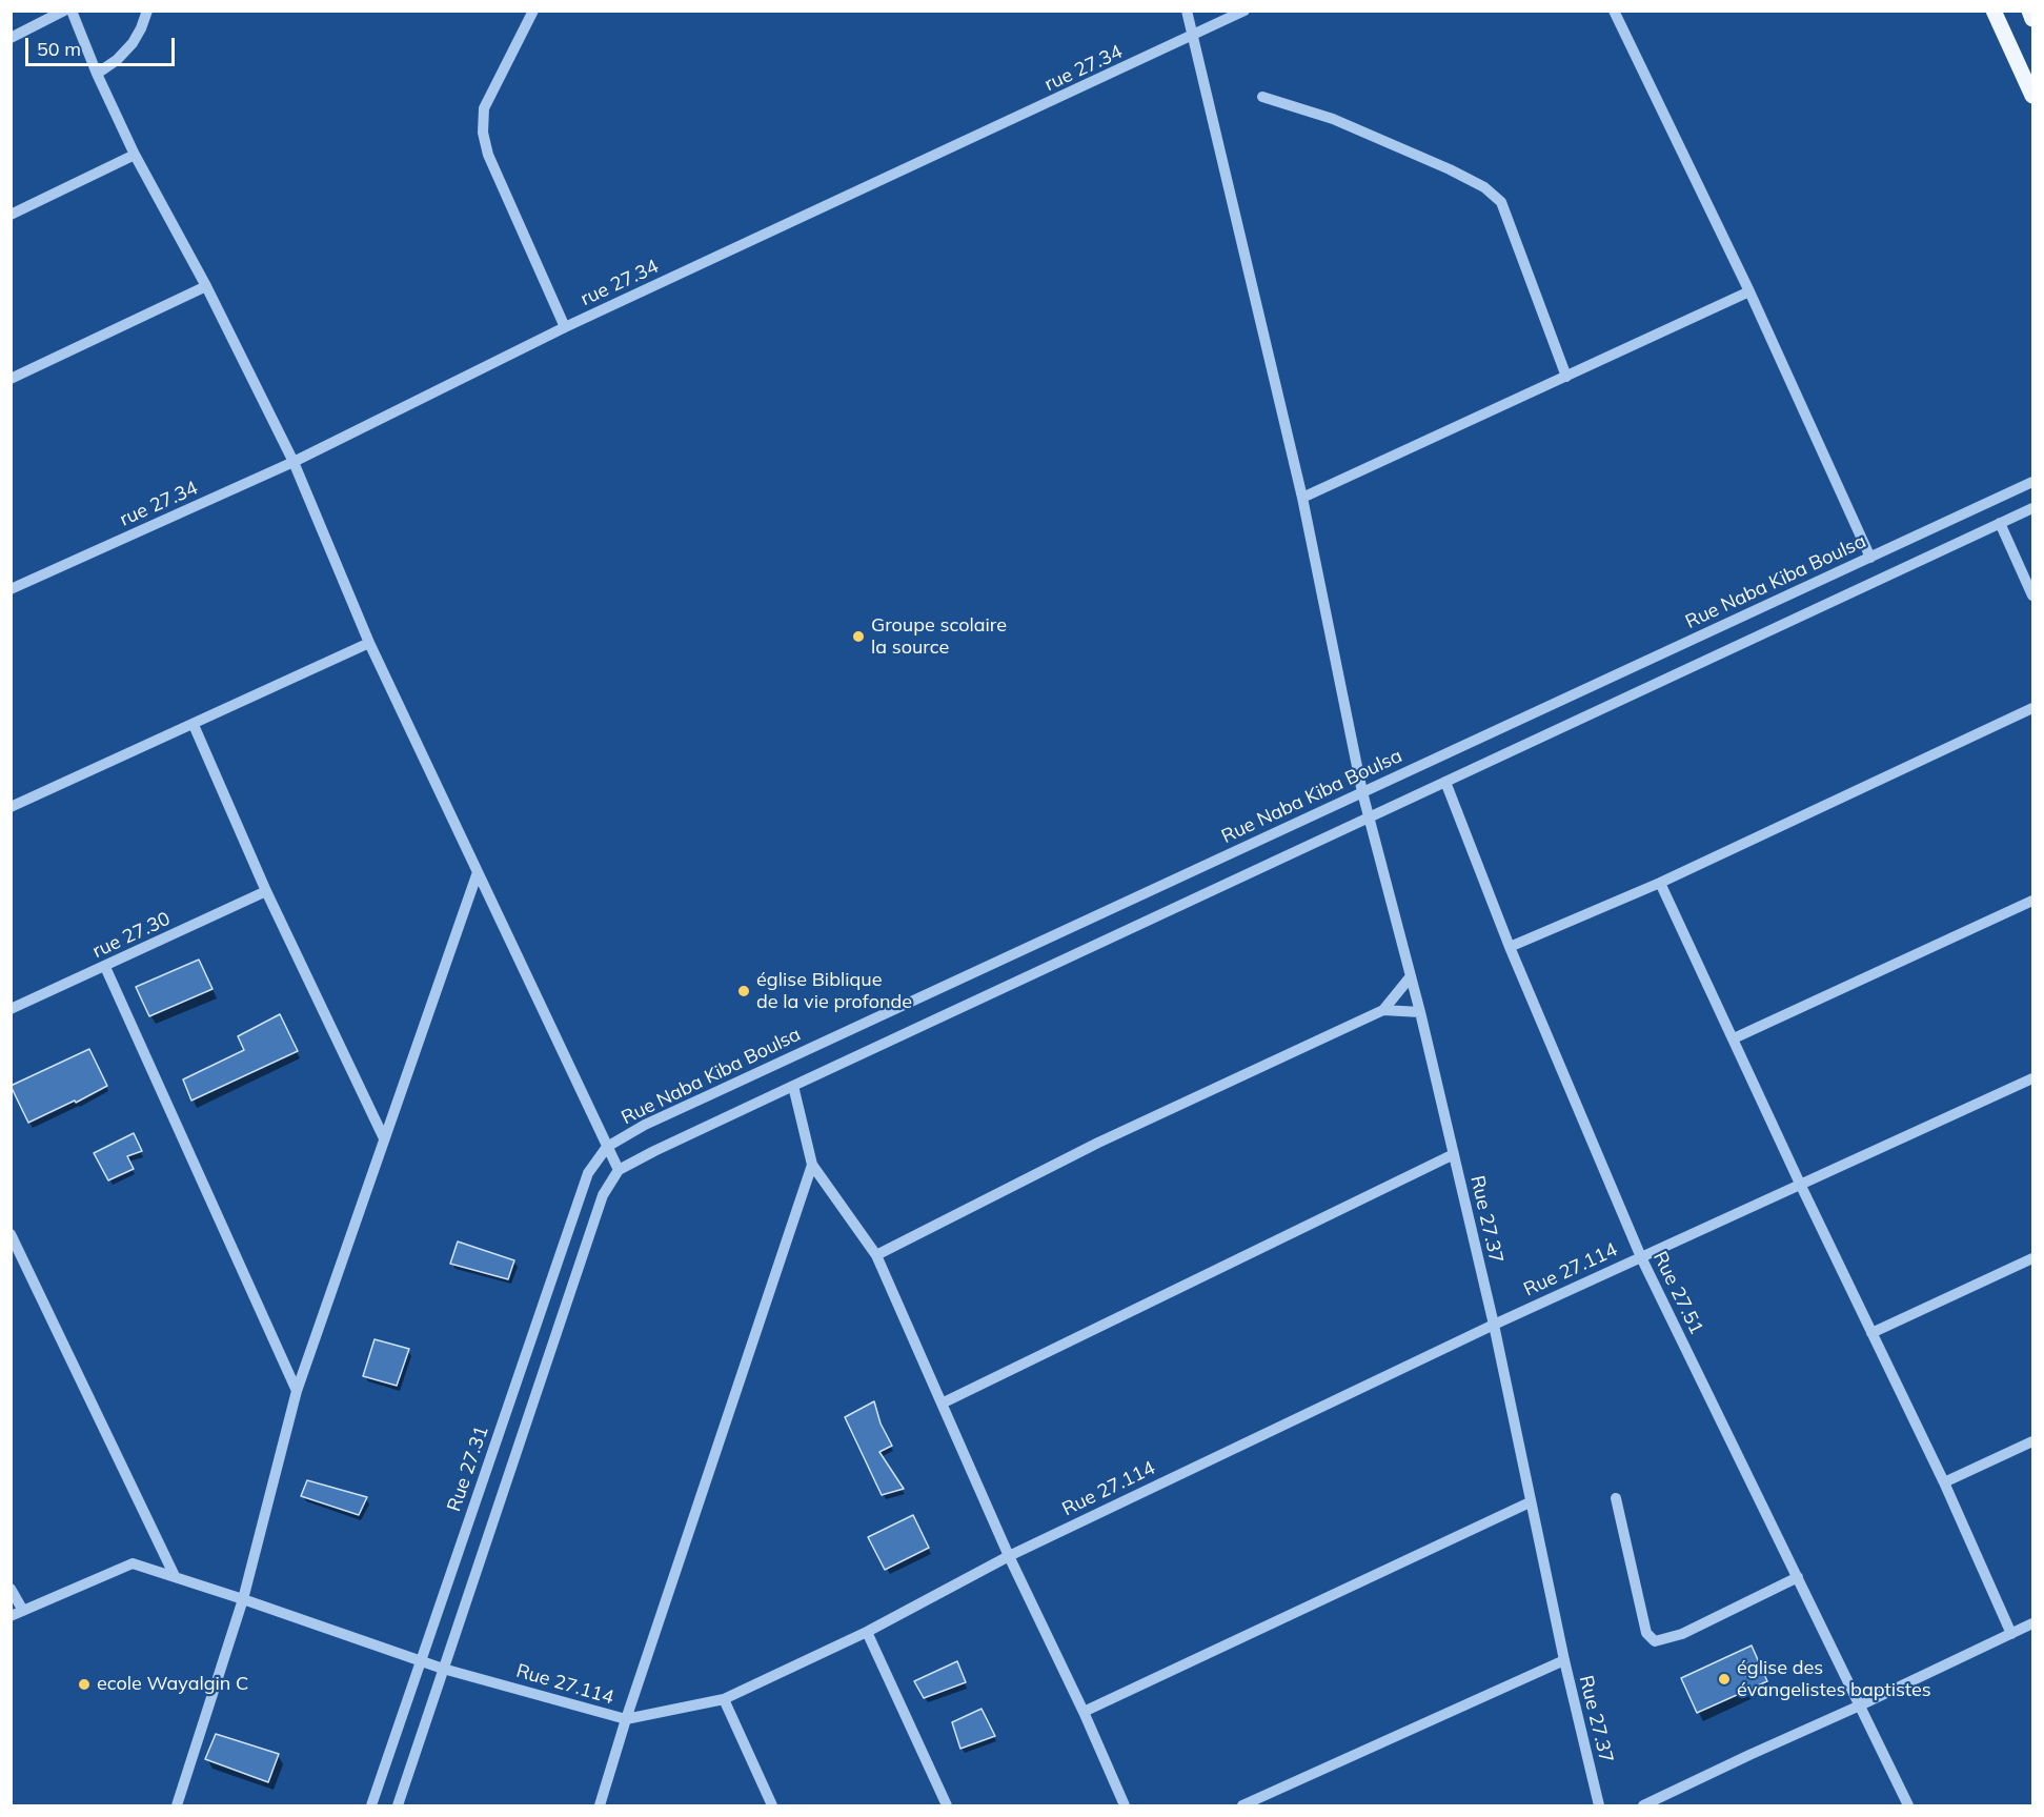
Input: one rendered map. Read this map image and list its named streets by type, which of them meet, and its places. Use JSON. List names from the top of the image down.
{
  "streets": {
    "street": [
      "rue 27.34",
      "Rue Naba Kiba Boulsa",
      "rue 27.30",
      "Rue 27.37",
      "Rue 27.114",
      "Rue 27.51",
      "Rue 27.31"
    ]
  },
  "crossings": [
    ["rue 27.34", "Rue 27.37"],
    ["Rue Naba Kiba Boulsa", "Rue 27.37"],
    ["Rue Naba Kiba Boulsa", "Rue 27.31"],
    ["Rue 27.37", "Rue 27.114"],
    ["Rue 27.114", "Rue 27.51"],
    ["Rue 27.114", "Rue 27.31"]
  ],
  "places": [
    "Groupe scolaire la source",
    "église Biblique de la vie profonde",
    "église des évangelistes baptistes",
    "ecole Wayalgin C"
  ],
  "scale_bar": "50 m"
}
